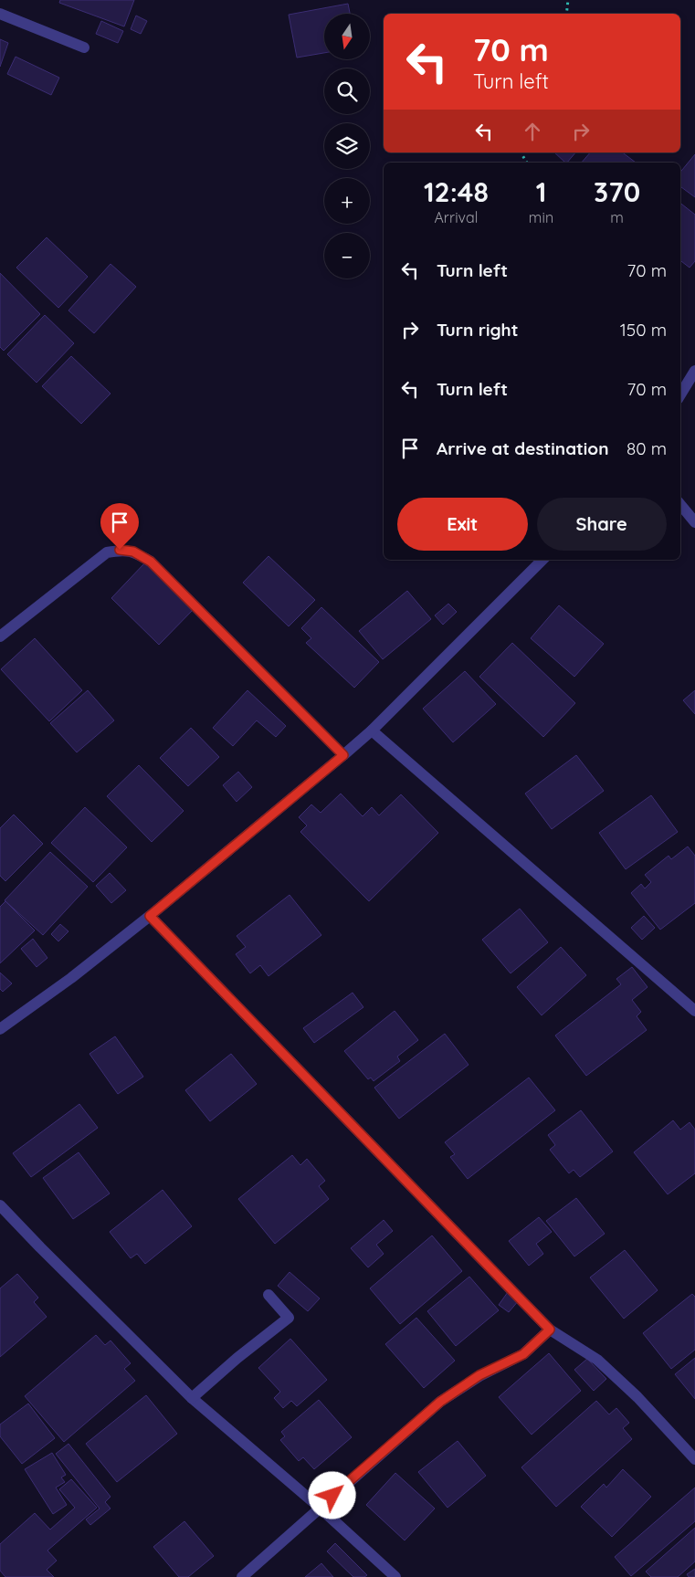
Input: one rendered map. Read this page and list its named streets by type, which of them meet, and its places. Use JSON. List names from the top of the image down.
{
  "north": "bottom",
  "page": {
    "map_buttons": ["+", "−"],
    "turn": ["70 m", "Turn left"],
    "eta": [
      "12:48",
      "Arrival",
      "1",
      "min",
      "370",
      "m"
    ],
    "list": [
      {
        "name": "Turn left",
        "value": "70 m"
      },
      {
        "name": "Turn right",
        "value": "150 m"
      },
      {
        "name": "Turn left",
        "value": "70 m"
      },
      {
        "name": "Arrive at destination",
        "value": "80 m"
      }
    ],
    "buttons": ["Exit", "Share"]
  }
}
